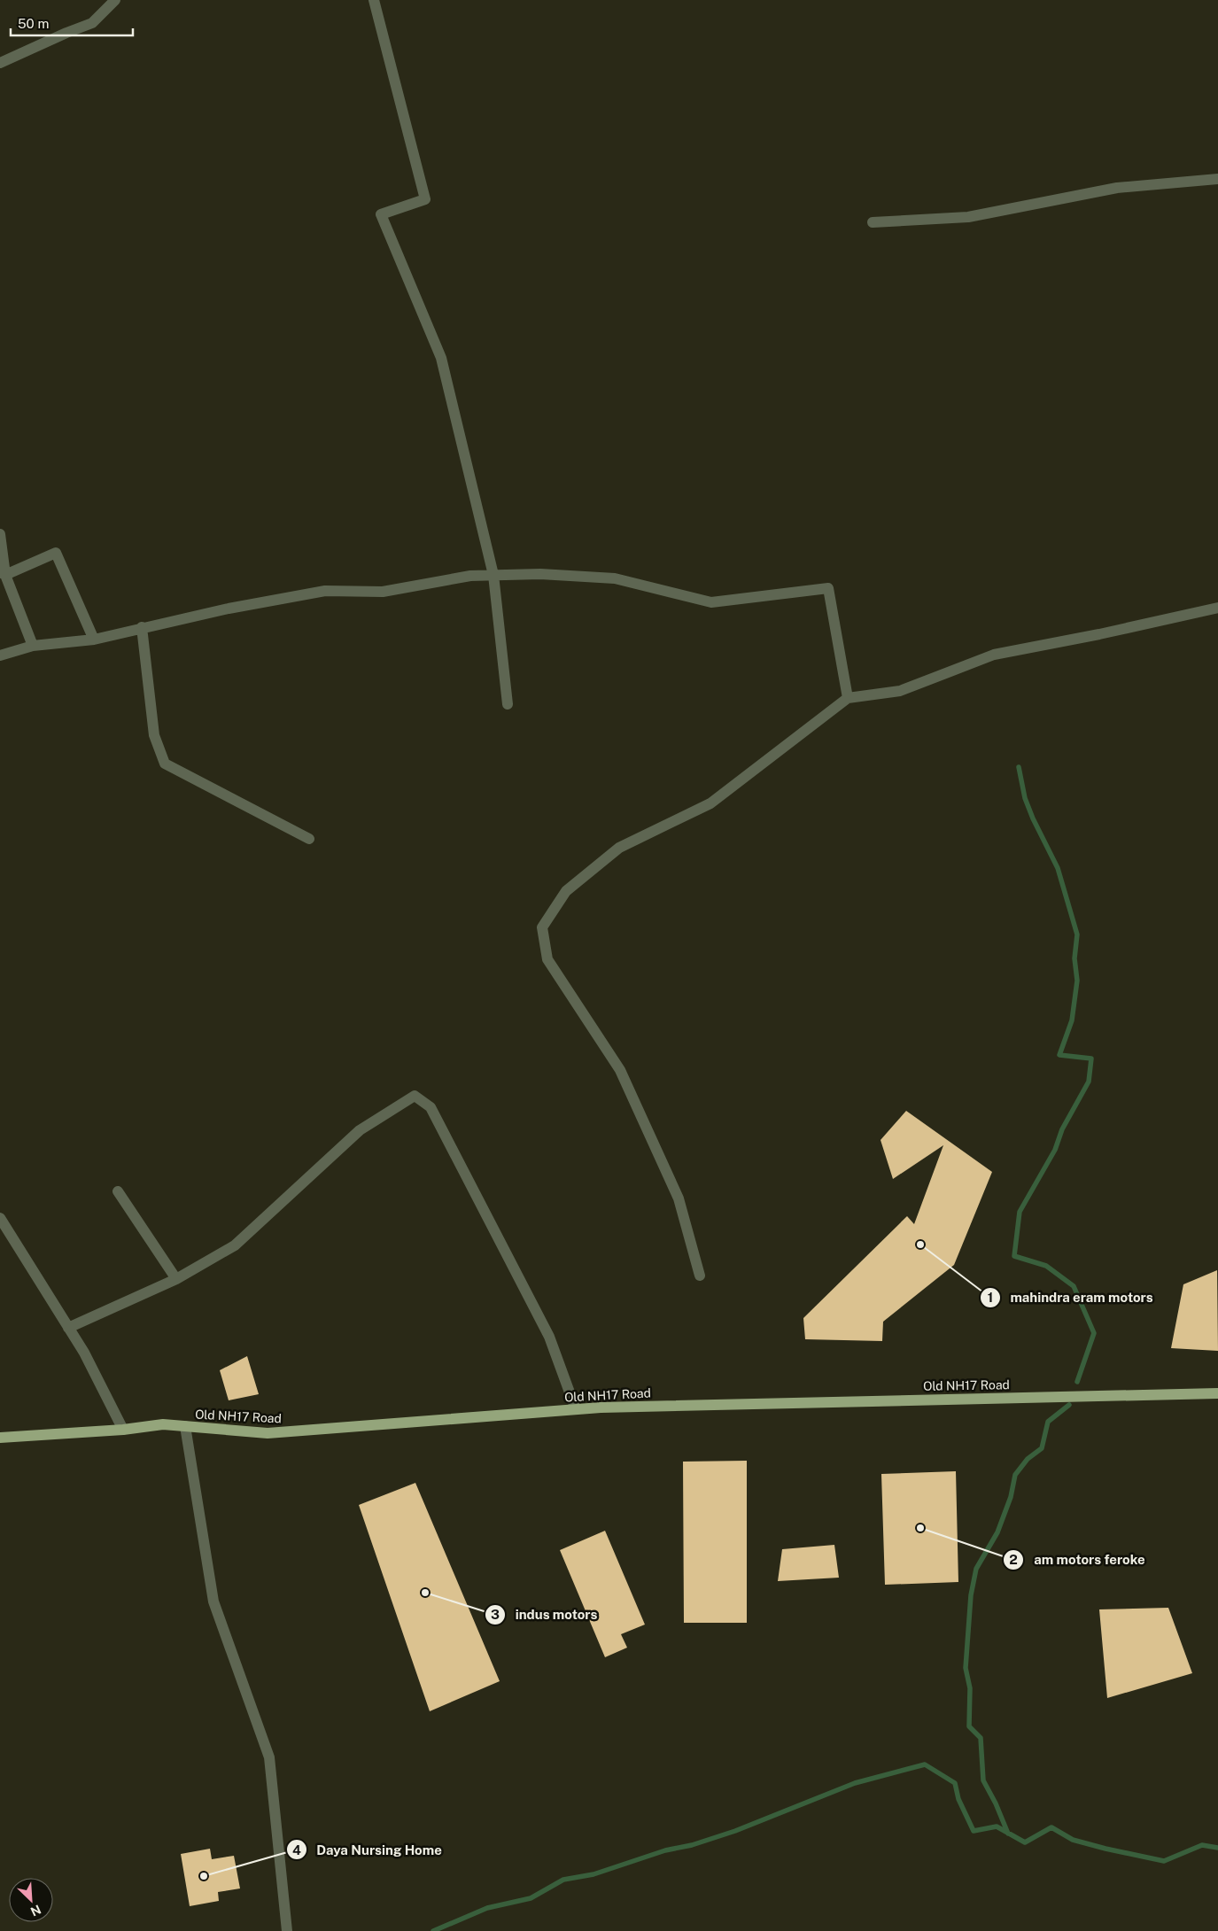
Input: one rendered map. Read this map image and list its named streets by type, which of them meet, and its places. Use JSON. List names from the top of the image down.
{
  "streets": {
    "main road": ["Old NH17 Road"]
  },
  "places": [
    "mahindra eram motors",
    "am motors feroke",
    "indus motors",
    "Daya Nursing Home"
  ],
  "scale_bar": "50 m",
  "north": "bottom right"
}
